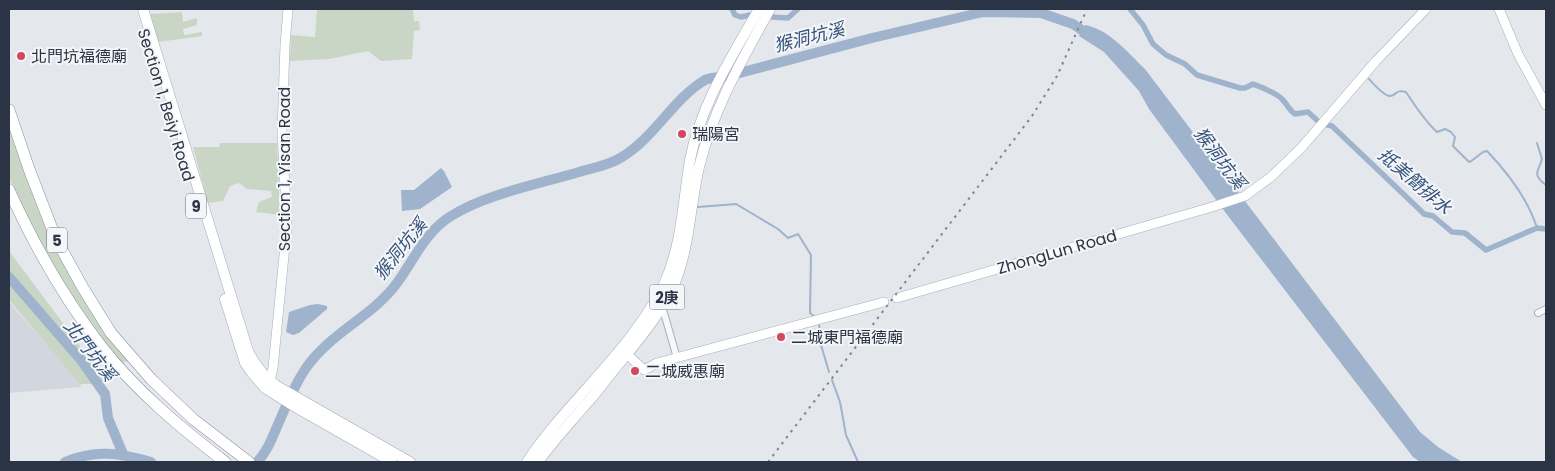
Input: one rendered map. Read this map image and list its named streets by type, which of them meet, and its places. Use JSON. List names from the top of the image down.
{
  "streets": {
    "highway": ["5"],
    "main road": ["Section 1, Beiyi Road", "9", "2庚"],
    "street": ["Section 1, Yisan Road", "ZhongLun Road"]
  },
  "crossings": [
    ["Section 1, Beiyi Road", "Section 1, Yisan Road"],
    ["Section 1, Beiyi Road", "9"],
    ["Section 1, Yisan Road", "9"]
  ],
  "water": ["猴洞坑溪", "抵美簡排水", "北門坑溪"],
  "places": [
    "北門坑福德廟",
    "瑞陽宮",
    "二城東門福德廟",
    "二城威惠廟"
  ]
}
